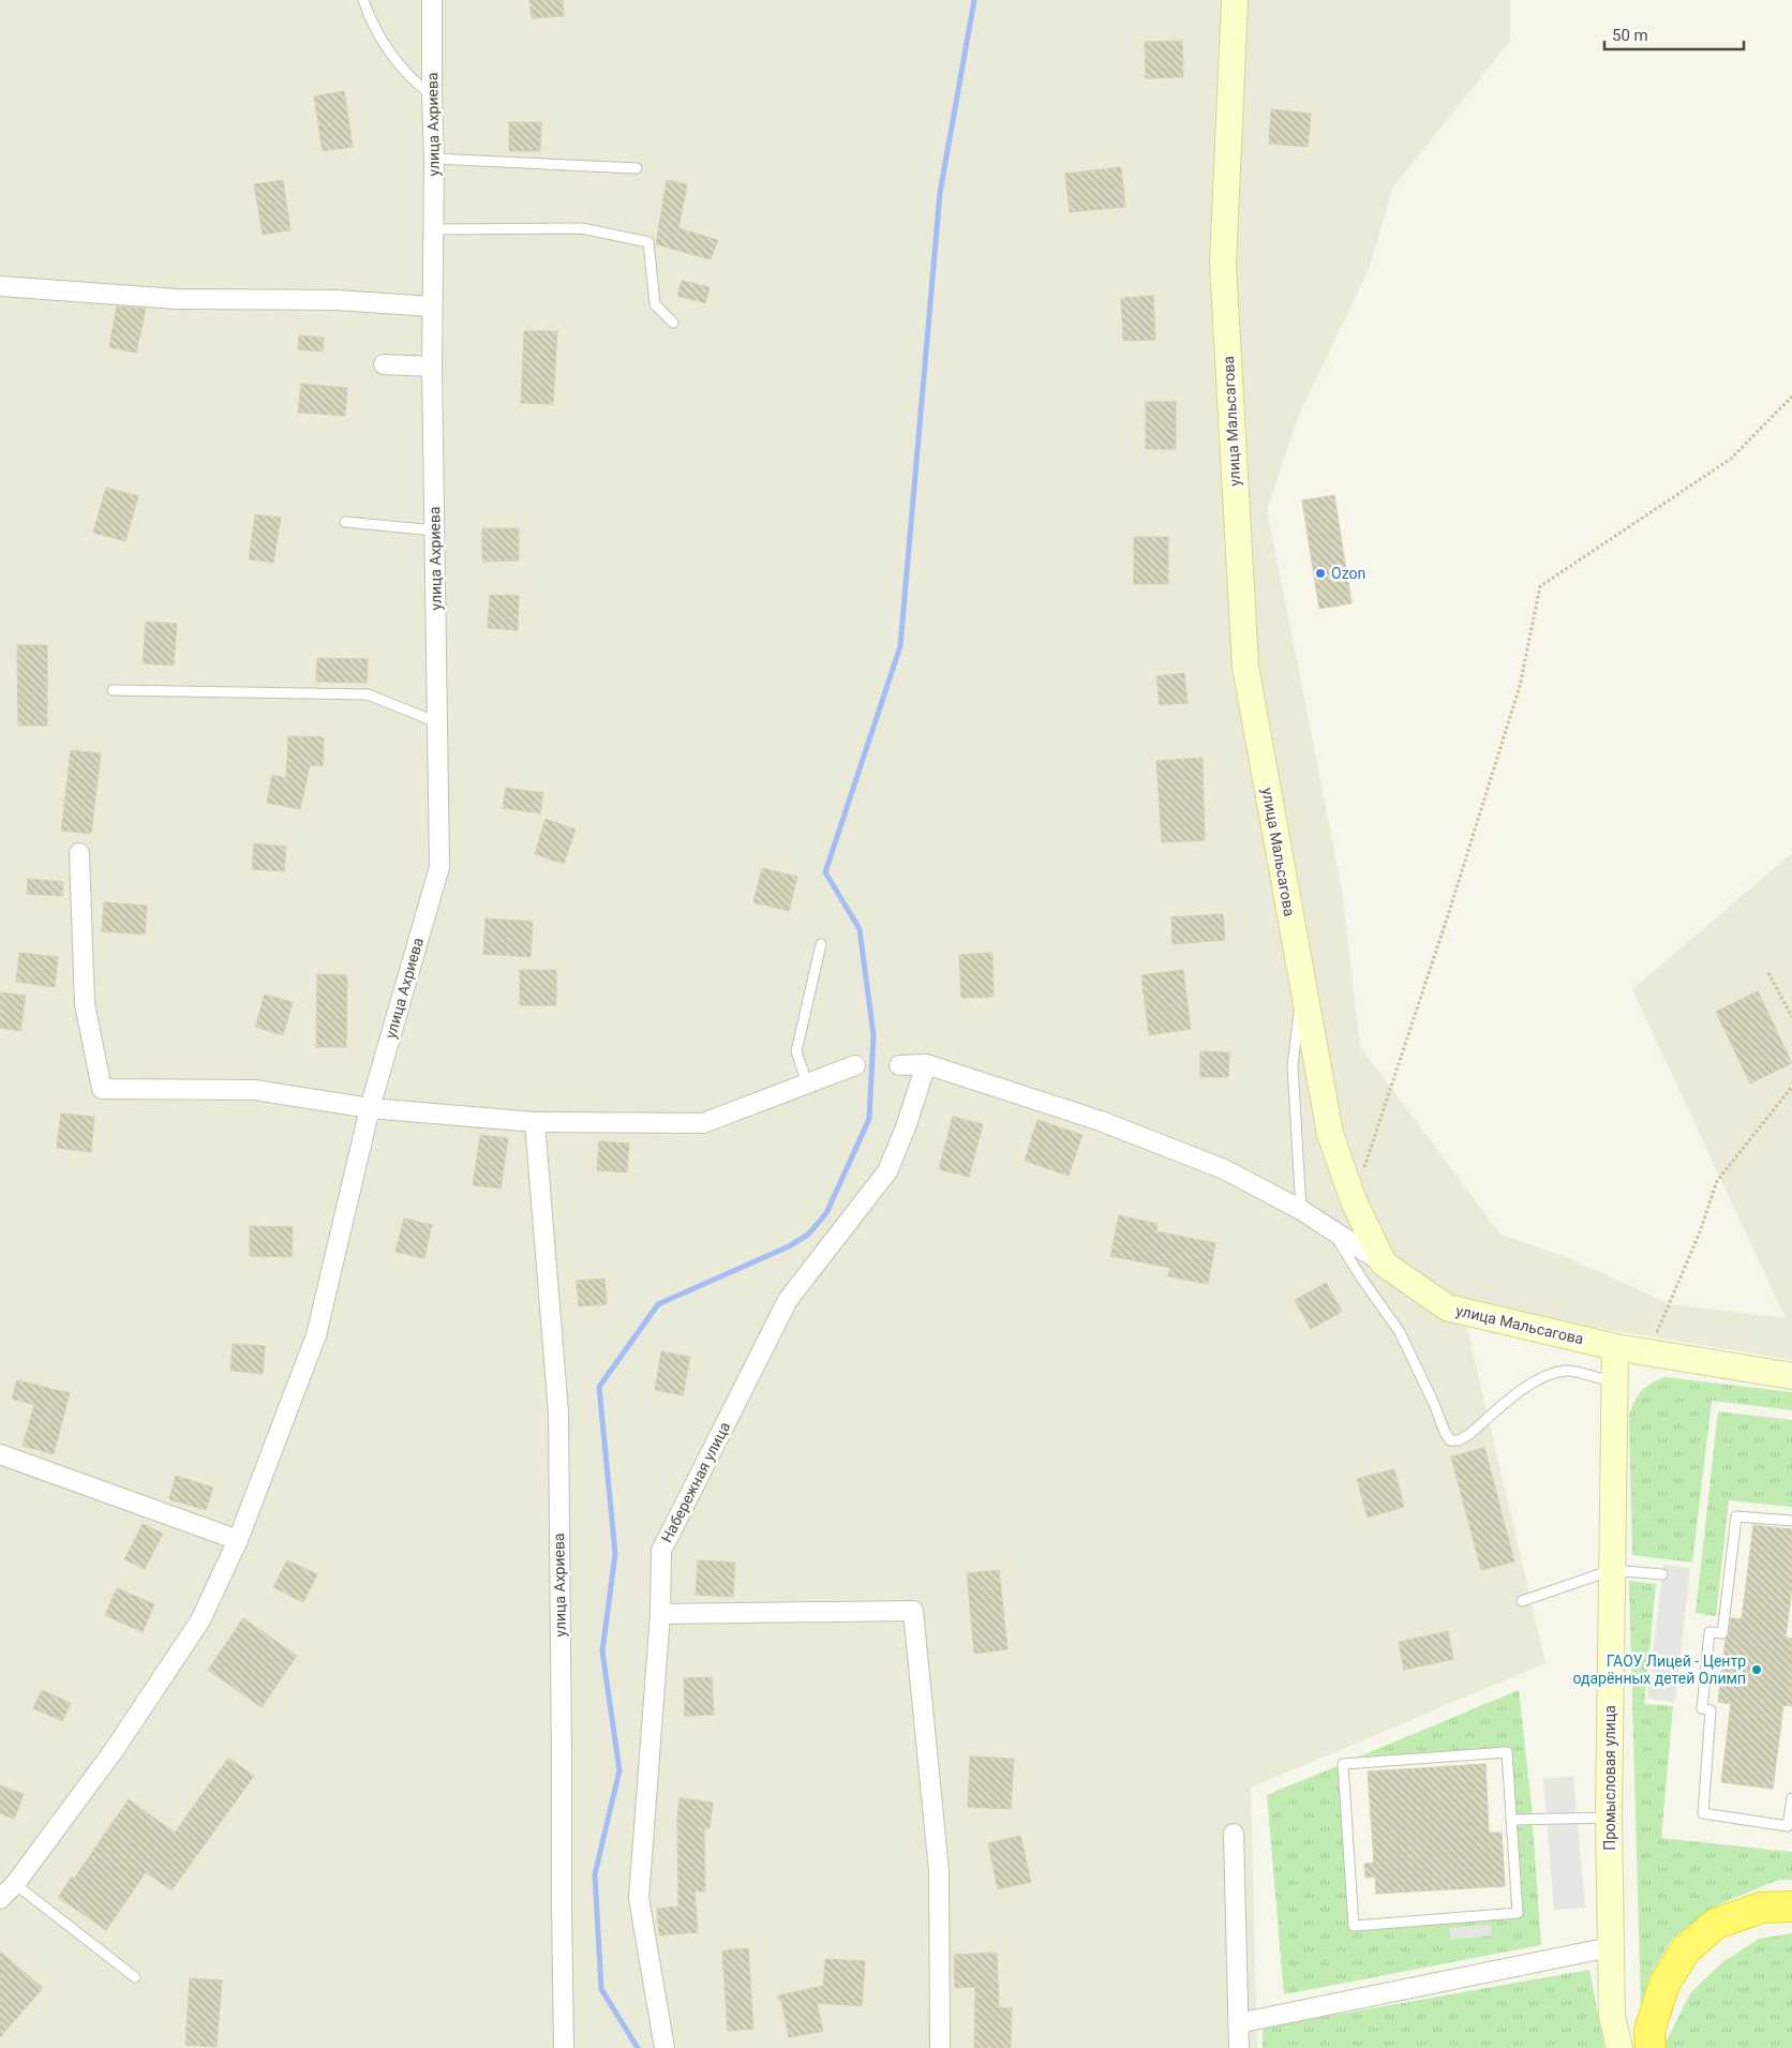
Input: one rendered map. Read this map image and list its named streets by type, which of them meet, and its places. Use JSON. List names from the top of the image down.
{
  "streets": {
    "street": [
      "улица Ахриева",
      "улица Мальсагова",
      "Набережная улица",
      "Промысловая улица"
    ]
  },
  "crossings": [
    ["улица Мальсагова", "Промысловая улица"]
  ],
  "places": ["Ozon", "ГАОУ Лицей - Центр одарённых детей Олимп"],
  "scale_bar": "50 m"
}
